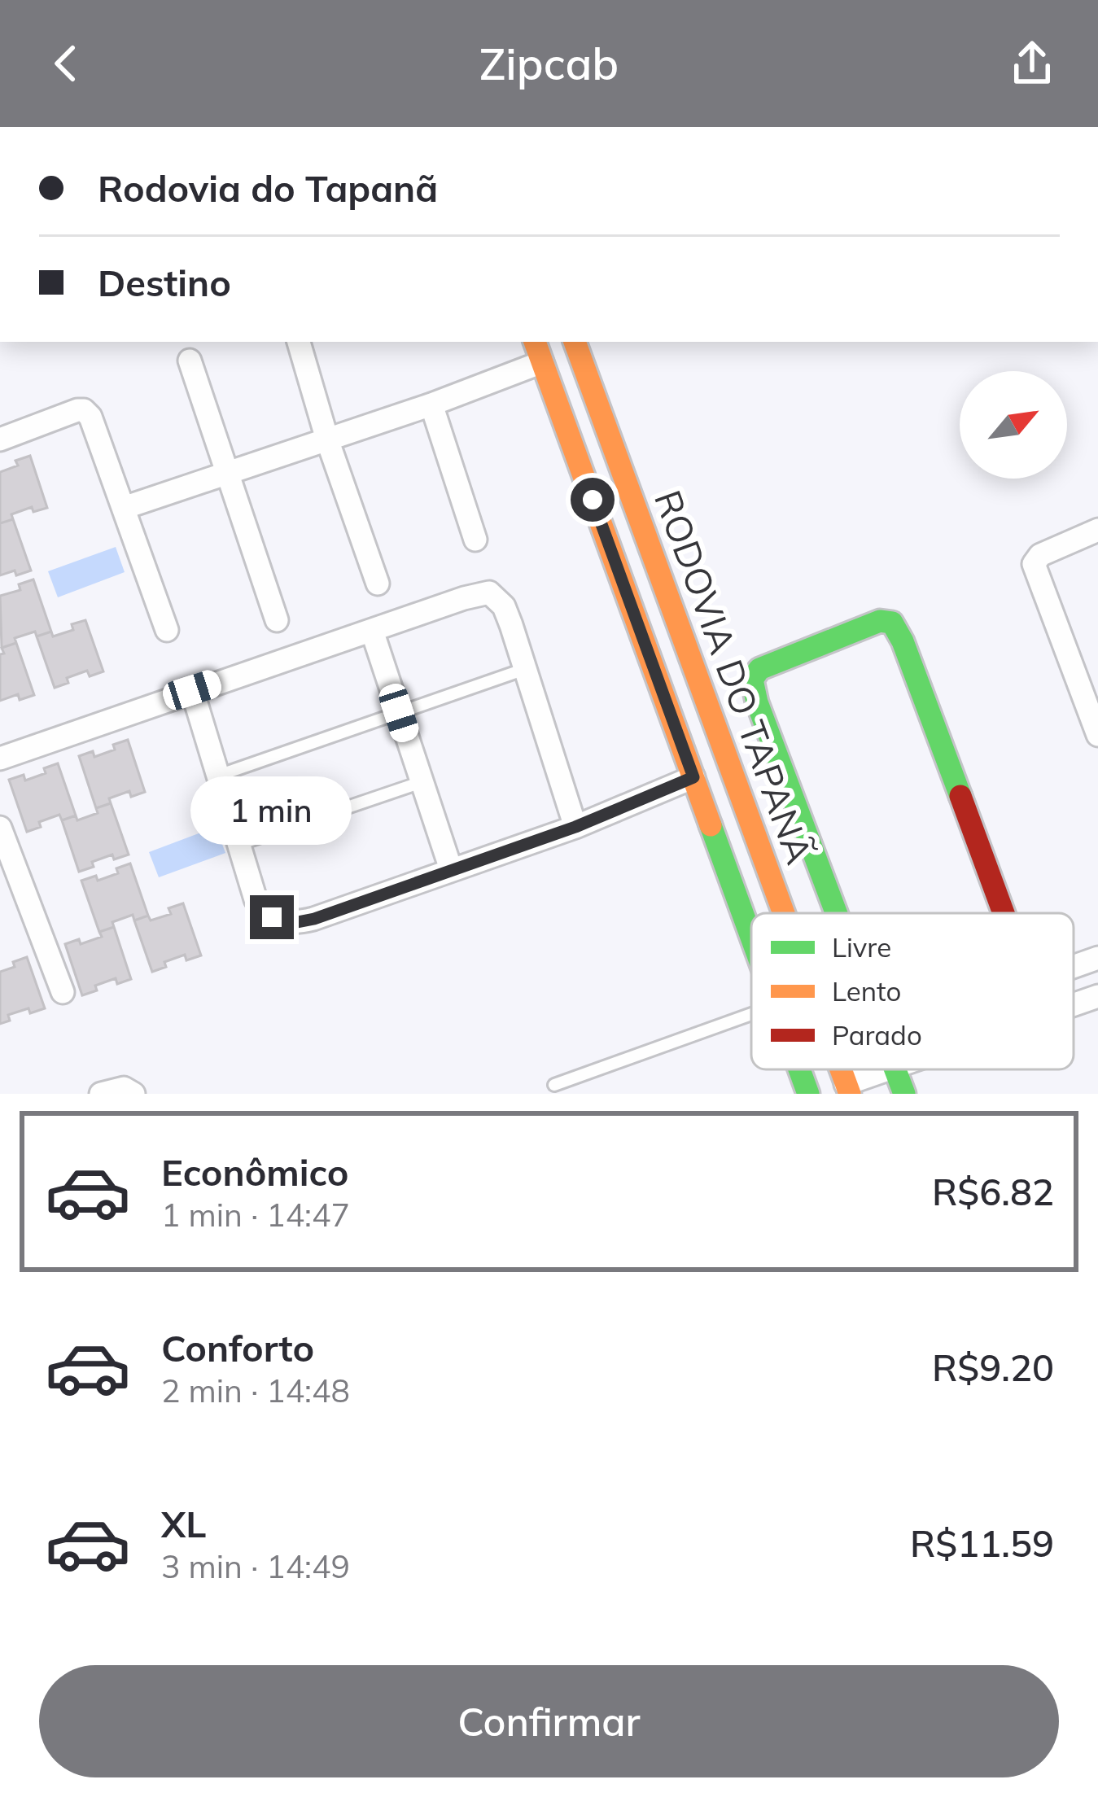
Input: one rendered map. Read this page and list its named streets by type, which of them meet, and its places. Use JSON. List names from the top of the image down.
{
  "streets": {
    "main road": ["RODOVIA DO TAPANÃ"]
  },
  "legend": ["Livre", "Lento", "Parado"],
  "north": "top right",
  "page": {
    "header": "Zipcab",
    "banner": ["Rodovia do Tapanã", "Destino"],
    "bubble": "1 min",
    "list": [
      {
        "name": "Econômico",
        "note": "1 min · 14:47",
        "value": "R$6.82"
      },
      {
        "name": "Conforto",
        "note": "2 min · 14:48",
        "value": "R$9.20"
      },
      {
        "name": "XL",
        "note": "3 min · 14:49",
        "value": "R$11.59"
      }
    ],
    "buttons": "Confirmar"
  }
}
